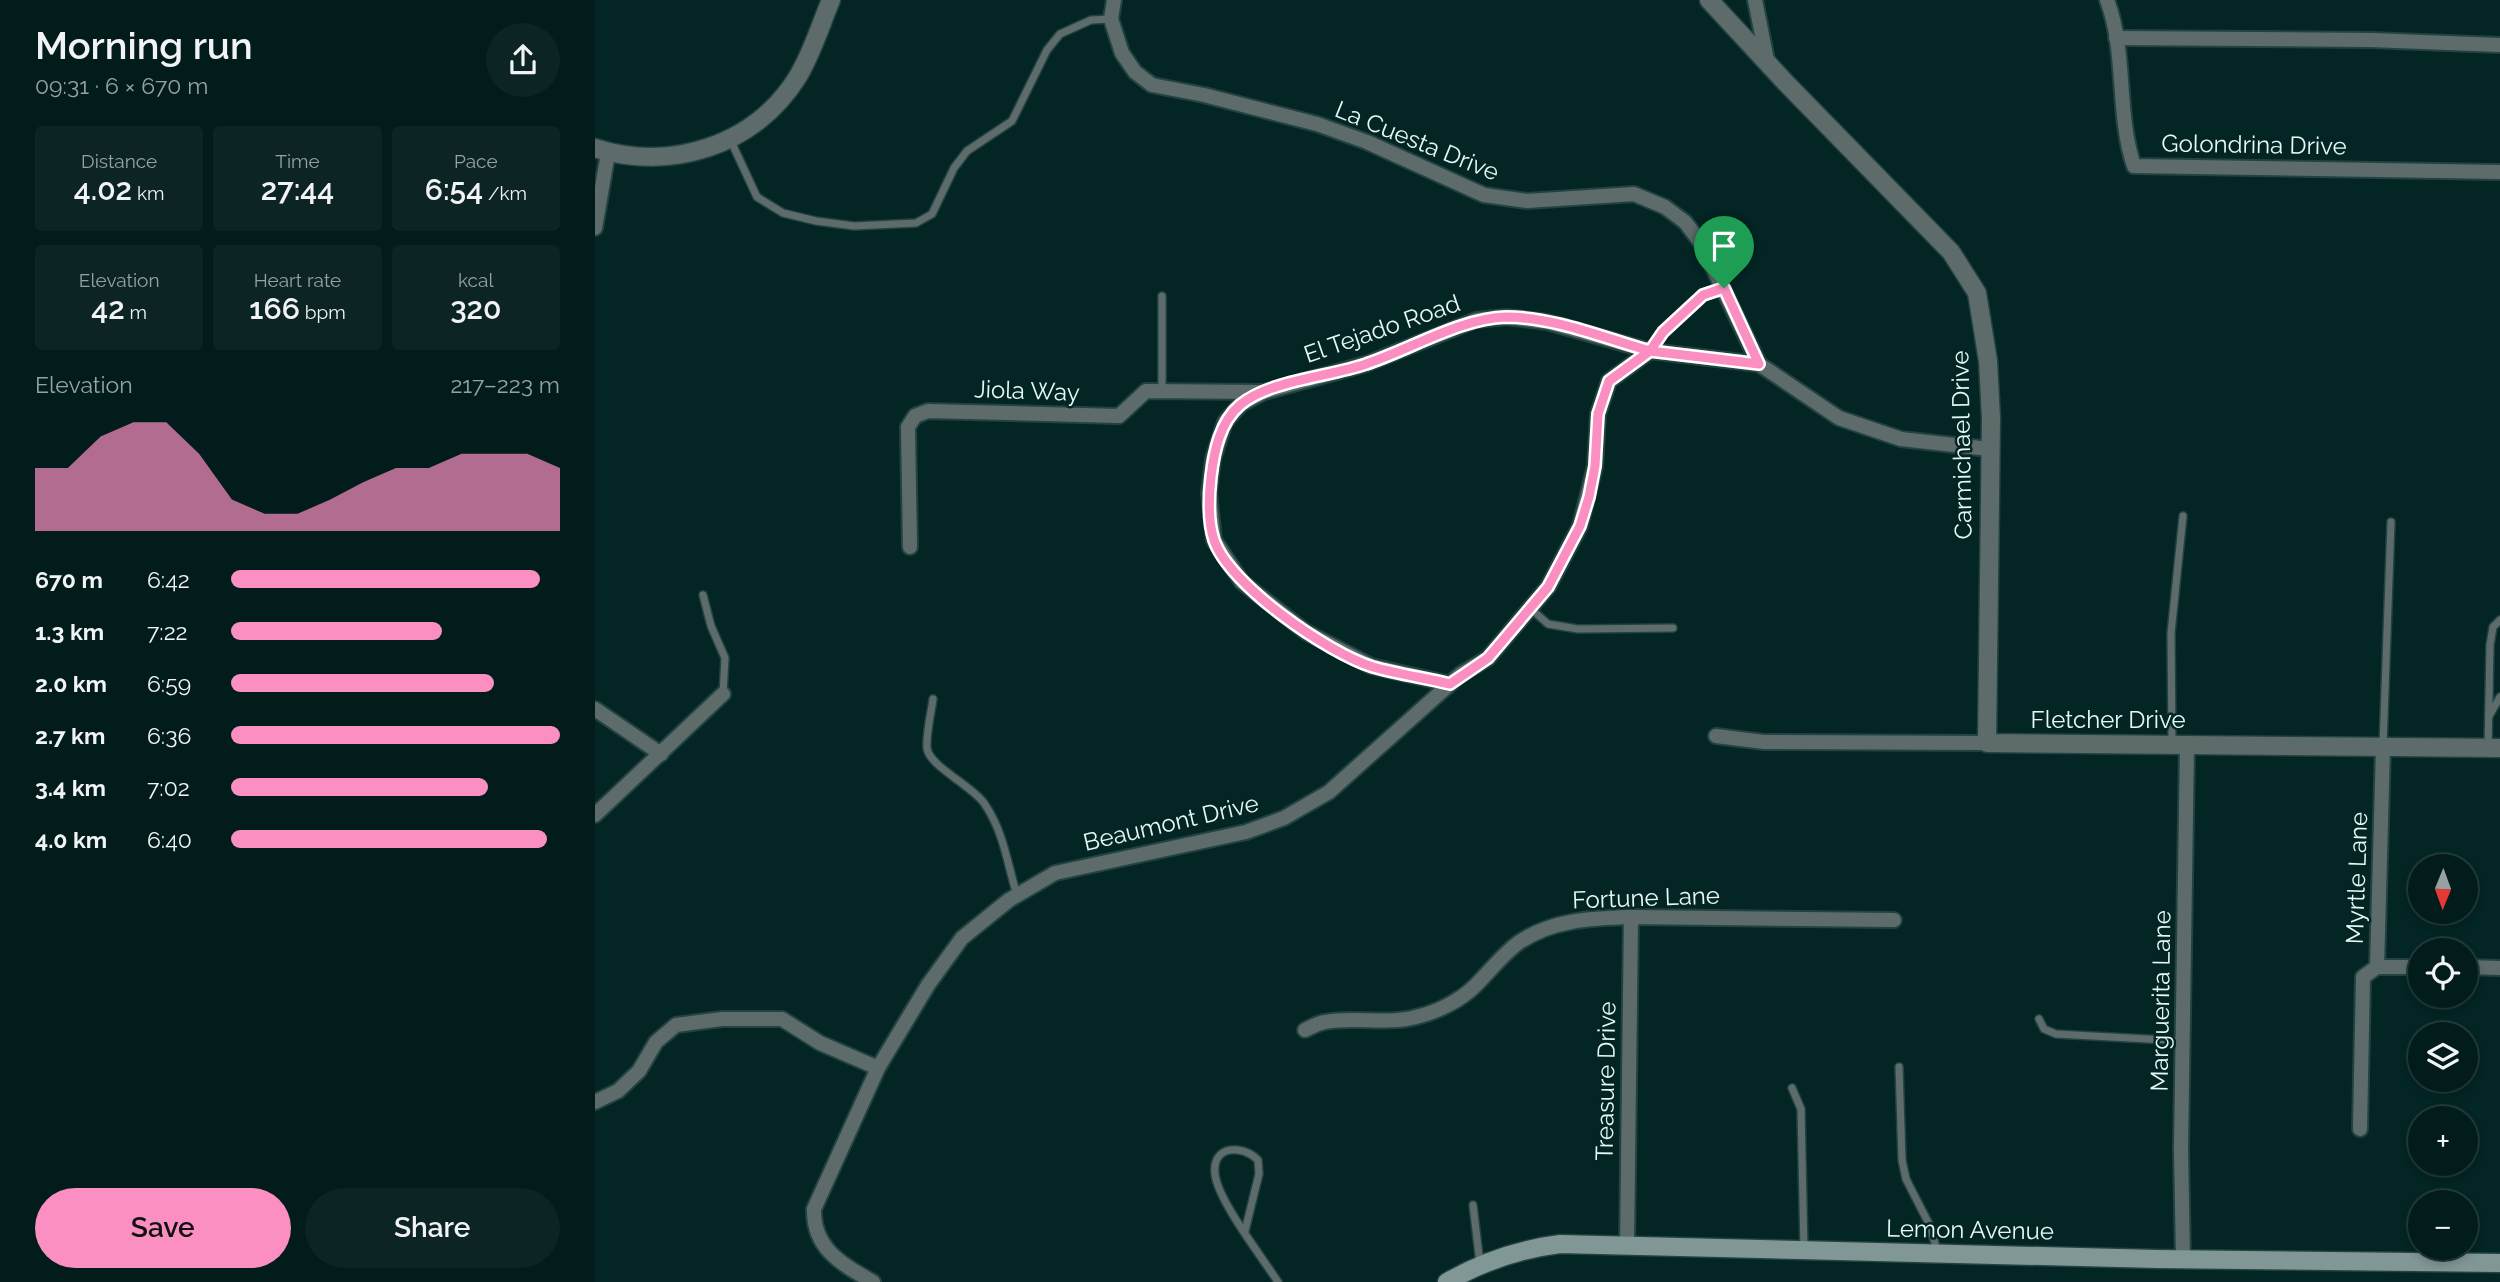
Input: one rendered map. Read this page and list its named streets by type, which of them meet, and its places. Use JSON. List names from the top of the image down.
{
  "streets": {
    "main road": ["Lemon Avenue"],
    "street": [
      "La Cuesta Drive",
      "Golondrina Drive",
      "El Tejado Road",
      "Jiola Way",
      "Carmichael Drive",
      "Fletcher Drive",
      "Beaumont Drive",
      "Myrtle Lane",
      "Fortune Lane",
      "Marguerita Lane",
      "Treasure Drive"
    ]
  },
  "crossings": [
    ["La Cuesta Drive", "El Tejado Road"],
    ["El Tejado Road", "Jiola Way"],
    ["El Tejado Road", "Carmichael Drive"],
    ["El Tejado Road", "Beaumont Drive"],
    ["Carmichael Drive", "Fletcher Drive"],
    ["Fletcher Drive", "Myrtle Lane"],
    ["Fletcher Drive", "Marguerita Lane"],
    ["Fortune Lane", "Treasure Drive"],
    ["Marguerita Lane", "Lemon Avenue"],
    ["Treasure Drive", "Lemon Avenue"]
  ],
  "north": "bottom",
  "page": {
    "heading": ["Morning run", "09:31 · 6 × 670 m"],
    "stats": [
      ["Distance", "4.02 km"],
      ["Time", "27:44"],
      ["Pace", "6:54 /km"],
      ["Elevation", "42 m"],
      ["Heart rate", "166 bpm"],
      ["kcal", "320"]
    ],
    "chart": ["Elevation", "217–223 m"],
    "list": [
      {
        "name": "670 m",
        "note": "6:42"
      },
      {
        "name": "1.3 km",
        "note": "7:22"
      },
      {
        "name": "2.0 km",
        "note": "6:59"
      },
      {
        "name": "2.7 km",
        "note": "6:36"
      },
      {
        "name": "3.4 km",
        "note": "7:02"
      },
      {
        "name": "4.0 km",
        "note": "6:40"
      }
    ],
    "map_buttons": ["+", "−"],
    "buttons": ["Save", "Share"]
  }
}
